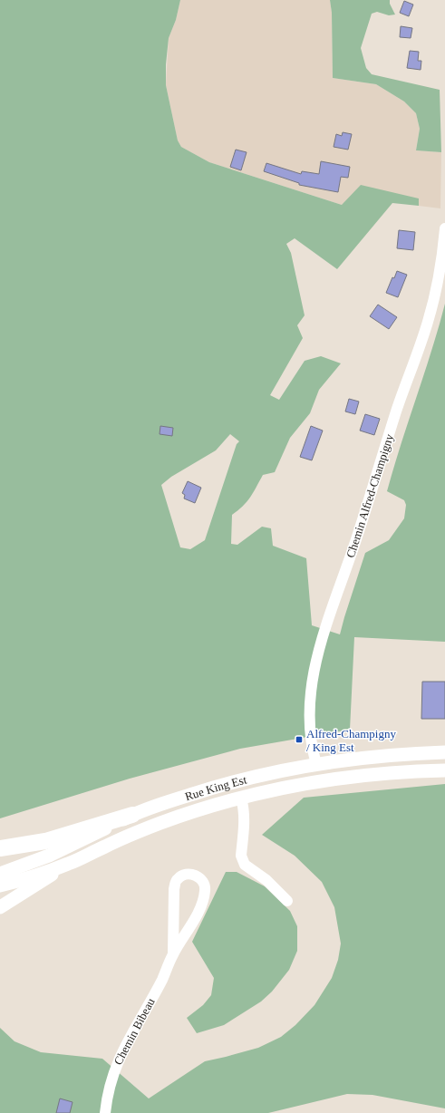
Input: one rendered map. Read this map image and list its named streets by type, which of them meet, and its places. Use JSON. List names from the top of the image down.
{
  "streets": {
    "main road": ["Rue King Est"],
    "street": ["Chemin Alfred-Champigny", "Chemin Bibeau"]
  },
  "crossings": [
    ["Chemin Alfred-Champigny", "Rue King Est"]
  ],
  "places": {
    "transit": ["Alfred-Champigny / King Est"]
  }
}
